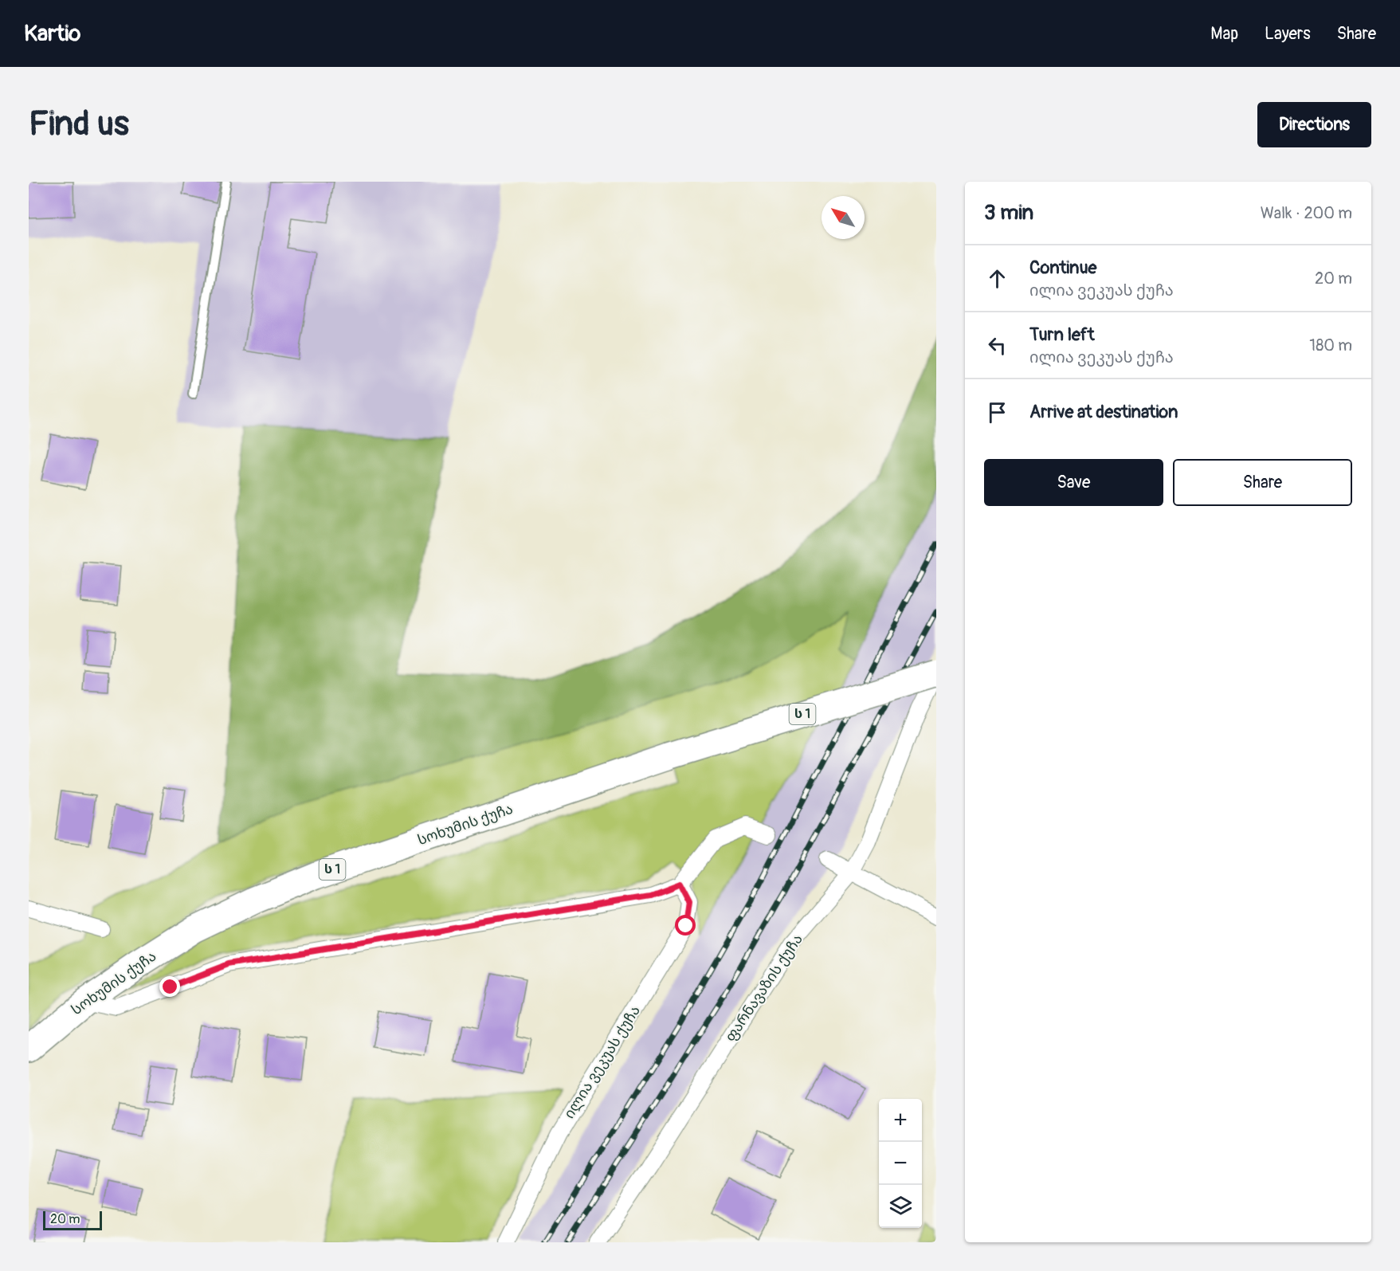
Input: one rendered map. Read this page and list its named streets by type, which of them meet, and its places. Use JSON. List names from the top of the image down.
{
  "streets": {
    "highway": ["ს 1", "სოხუმის ქუჩა"],
    "street": ["ფარნავაზის ქუჩა", "ილია ვეკუას ქუჩა"]
  },
  "crossings": [
    ["სოხუმის ქუჩა", "ფარნავაზის ქუჩა"]
  ],
  "scale_bar": "20 m",
  "north": "top left",
  "page": {
    "header": "Kartio",
    "nav": ["Map", "Layers", "Share"],
    "buttons": [
      "Directions",
      ["Save", "Share"]
    ],
    "title": "Find us",
    "heading": ["3 min", "Walk · 200 m"],
    "list": [
      ["Continue", "ილია ვეკუას ქუჩა", "20 m"],
      ["Turn left", "ილია ვეკუას ქუჩა", "180 m"],
      "Arrive at destination"
    ],
    "map_buttons": ["+", "−"],
    "scale": "20 m"
  }
}
